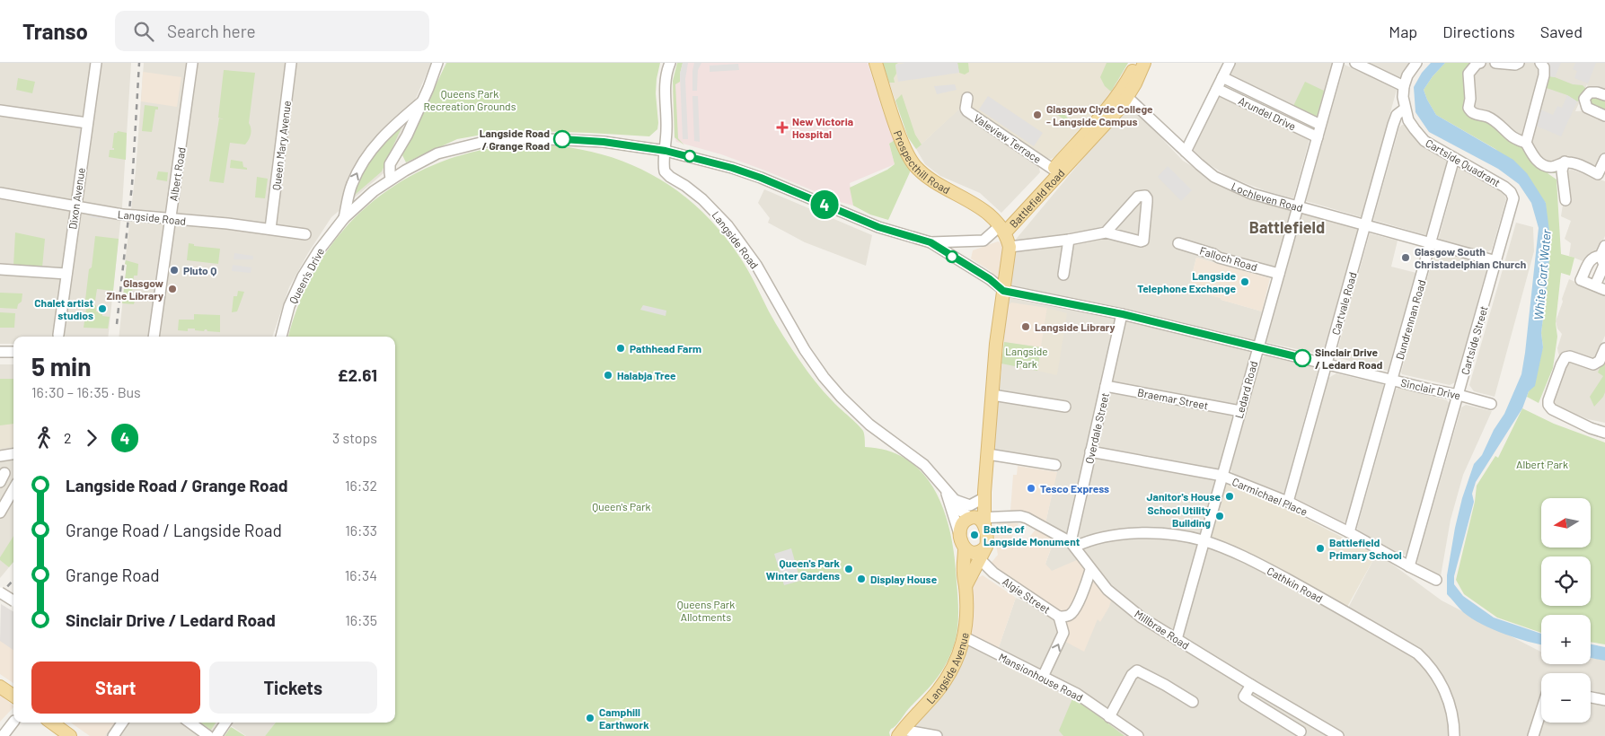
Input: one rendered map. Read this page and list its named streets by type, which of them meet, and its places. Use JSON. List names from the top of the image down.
{
  "streets": {
    "main road": ["Prospecthill Road", "Battlefield Road", "Langside Avenue"],
    "street": [
      "Arundel Drive",
      "Valeview Terrace",
      "Queen Mary Avenue",
      "Cartside Quadrant",
      "Albert Road",
      "Lochleven Road",
      "Dixon Avenue",
      "Langside Road",
      "Falloch Road",
      "Queen's Drive",
      "Cartvale Road",
      "Dundrennan Road",
      "Cartside Street",
      "Sinclair Drive",
      "Ledard Road",
      "Braemar Street",
      "Overdale Street",
      "Carmichael Place",
      "Cathkin Road",
      "Algie Street",
      "Millbrae Road",
      "Mansionhouse Road"
    ]
  },
  "crossings": [
    ["Arundel Drive", "Ledard Road"],
    ["Valeview Terrace", "Battlefield Road"],
    ["Queen Mary Avenue", "Langside Road"],
    ["Prospecthill Road", "Battlefield Road"],
    ["Cartside Quadrant", "Cartvale Road"],
    ["Cartside Quadrant", "Dundrennan Road"],
    ["Cartside Quadrant", "Cartside Street"],
    ["Albert Road", "Langside Road"],
    ["Lochleven Road", "Battlefield Road"],
    ["Lochleven Road", "Cartvale Road"],
    ["Lochleven Road", "Dundrennan Road"],
    ["Lochleven Road", "Cartside Street"],
    ["Lochleven Road", "Ledard Road"],
    ["Dixon Avenue", "Langside Road"],
    ["Battlefield Road", "Langside Road"],
    ["Battlefield Road", "Sinclair Drive"],
    ["Battlefield Road", "Algie Street"],
    ["Battlefield Road", "Millbrae Road"],
    ["Battlefield Road", "Langside Avenue"],
    ["Langside Road", "Algie Street"],
    ["Langside Road", "Millbrae Road"],
    ["Langside Road", "Langside Avenue"],
    ["Falloch Road", "Ledard Road"],
    ["Cartvale Road", "Sinclair Drive"],
    ["Cartvale Road", "Carmichael Place"],
    ["Dundrennan Road", "Sinclair Drive"],
    ["Dundrennan Road", "Carmichael Place"],
    ["Cartside Street", "Sinclair Drive"],
    ["Cartside Street", "Carmichael Place"],
    ["Sinclair Drive", "Ledard Road"],
    ["Sinclair Drive", "Overdale Street"],
    ["Ledard Road", "Braemar Street"],
    ["Ledard Road", "Carmichael Place"],
    ["Ledard Road", "Cathkin Road"],
    ["Ledard Road", "Millbrae Road"],
    ["Braemar Street", "Overdale Street"],
    ["Overdale Street", "Carmichael Place"],
    ["Overdale Street", "Cathkin Road"],
    ["Overdale Street", "Millbrae Road"],
    ["Cathkin Road", "Millbrae Road"],
    ["Algie Street", "Langside Avenue"],
    ["Langside Avenue", "Mansionhouse Road"]
  ],
  "districts": ["Battlefield"],
  "water": ["White Cart Water"],
  "parks": [
    "Queens Park Recreation Grounds",
    "Langside Park",
    "Albert Park",
    "Queen's Park",
    "Queens Park Allotments"
  ],
  "places": {
    "other": [
      "Glasgow Clyde College - Langside Campus",
      "Langside Road / Grange Road",
      "Glasgow South Christadelphian Church",
      "Pluto Q",
      "Langside Telephone Exchange",
      "Glasgow Zine Library",
      "Chalet artist studios",
      "Langside Library",
      "Pathhead Farm",
      "Sinclair Drive / Ledard Road",
      "Halabja Tree",
      "Tesco Express",
      "Janitor's House",
      "School Utility Building",
      "Battle of Langside Monument",
      "Battlefield Primary School",
      "Queen's Park Winter Gardens",
      "Display House",
      "Camphill Earthwork"
    ],
    "health": ["New Victoria Hospital"]
  },
  "lines": ["bus line 4"],
  "north": "left",
  "page": {
    "header": "Transo",
    "search": "Search here",
    "nav": ["Map", "Directions", "Saved"],
    "on_map": "4",
    "heading": ["5 min", "16:30 – 16:35 · Bus", "£2.61"],
    "legs": ["2", "4", "3 stops"],
    "list": [
      {
        "name": "Langside Road / Grange Road",
        "value": "16:32"
      },
      {
        "name": "Grange Road / Langside Road",
        "value": "16:33"
      },
      {
        "name": "Grange Road",
        "value": "16:34"
      },
      {
        "name": "Sinclair Drive / Ledard Road",
        "value": "16:35"
      }
    ],
    "map_buttons": ["+", "−"],
    "buttons": ["Start", "Tickets"]
  }
}
